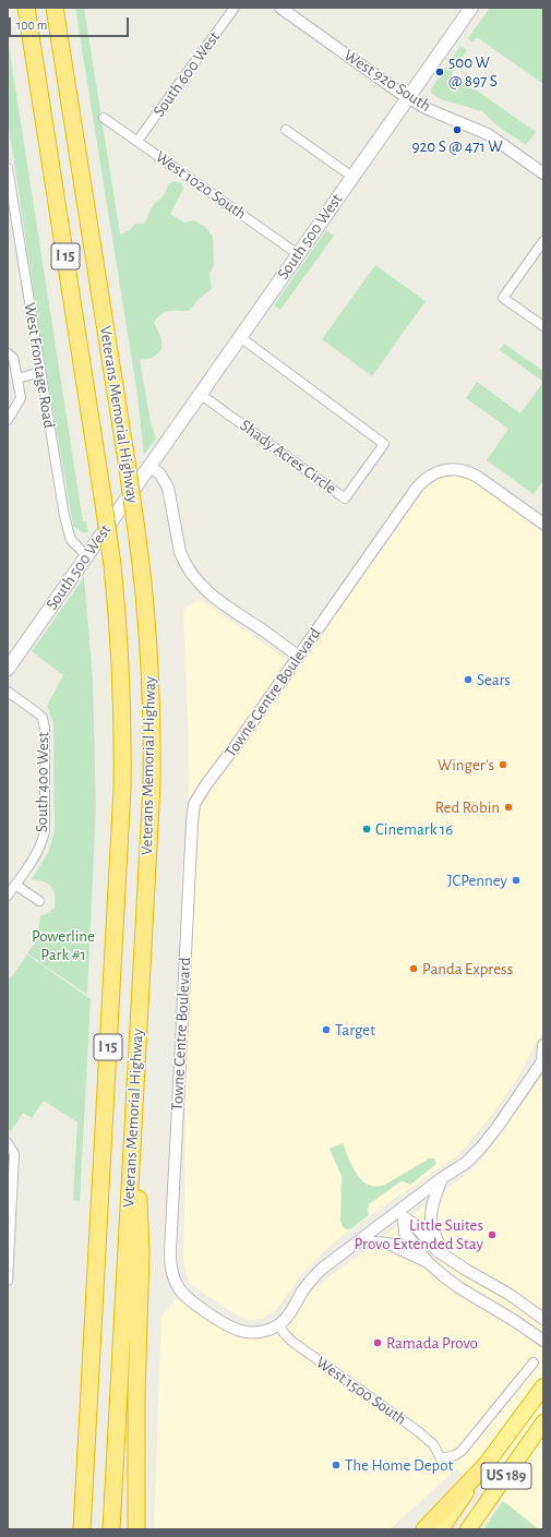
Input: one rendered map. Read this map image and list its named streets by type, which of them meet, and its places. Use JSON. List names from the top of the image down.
{
  "streets": {
    "highway": ["I 15", "Veterans Memorial Highway", "US 189"],
    "main road": ["South 500 West"],
    "street": [
      "South 600 West",
      "West 920 South",
      "West 1020 South",
      "West Frontage Road",
      "Shady Acres Circle",
      "Towne Centre Boulevard",
      "South 400 West",
      "West 1500 South"
    ]
  },
  "crossings": [
    ["South 600 West", "West 1020 South"],
    ["West 920 South", "South 500 West"],
    ["West 1020 South", "South 500 West"],
    ["South 500 West", "West Frontage Road"],
    ["South 500 West", "Shady Acres Circle"],
    ["Towne Centre Boulevard", "West 1500 South"]
  ],
  "parks": ["Powerline Park #1"],
  "places": [
    "500 W @ 897 S",
    "920 S @ 471 W",
    "Sears",
    "Winger's",
    "Red Robin",
    "Cinemark 16",
    "JCPenney",
    "Panda Express",
    "Target",
    "Little Suites Provo Extended Stay",
    "Ramada Provo",
    "The Home Depot"
  ],
  "scale_bar": "100 m"
}
